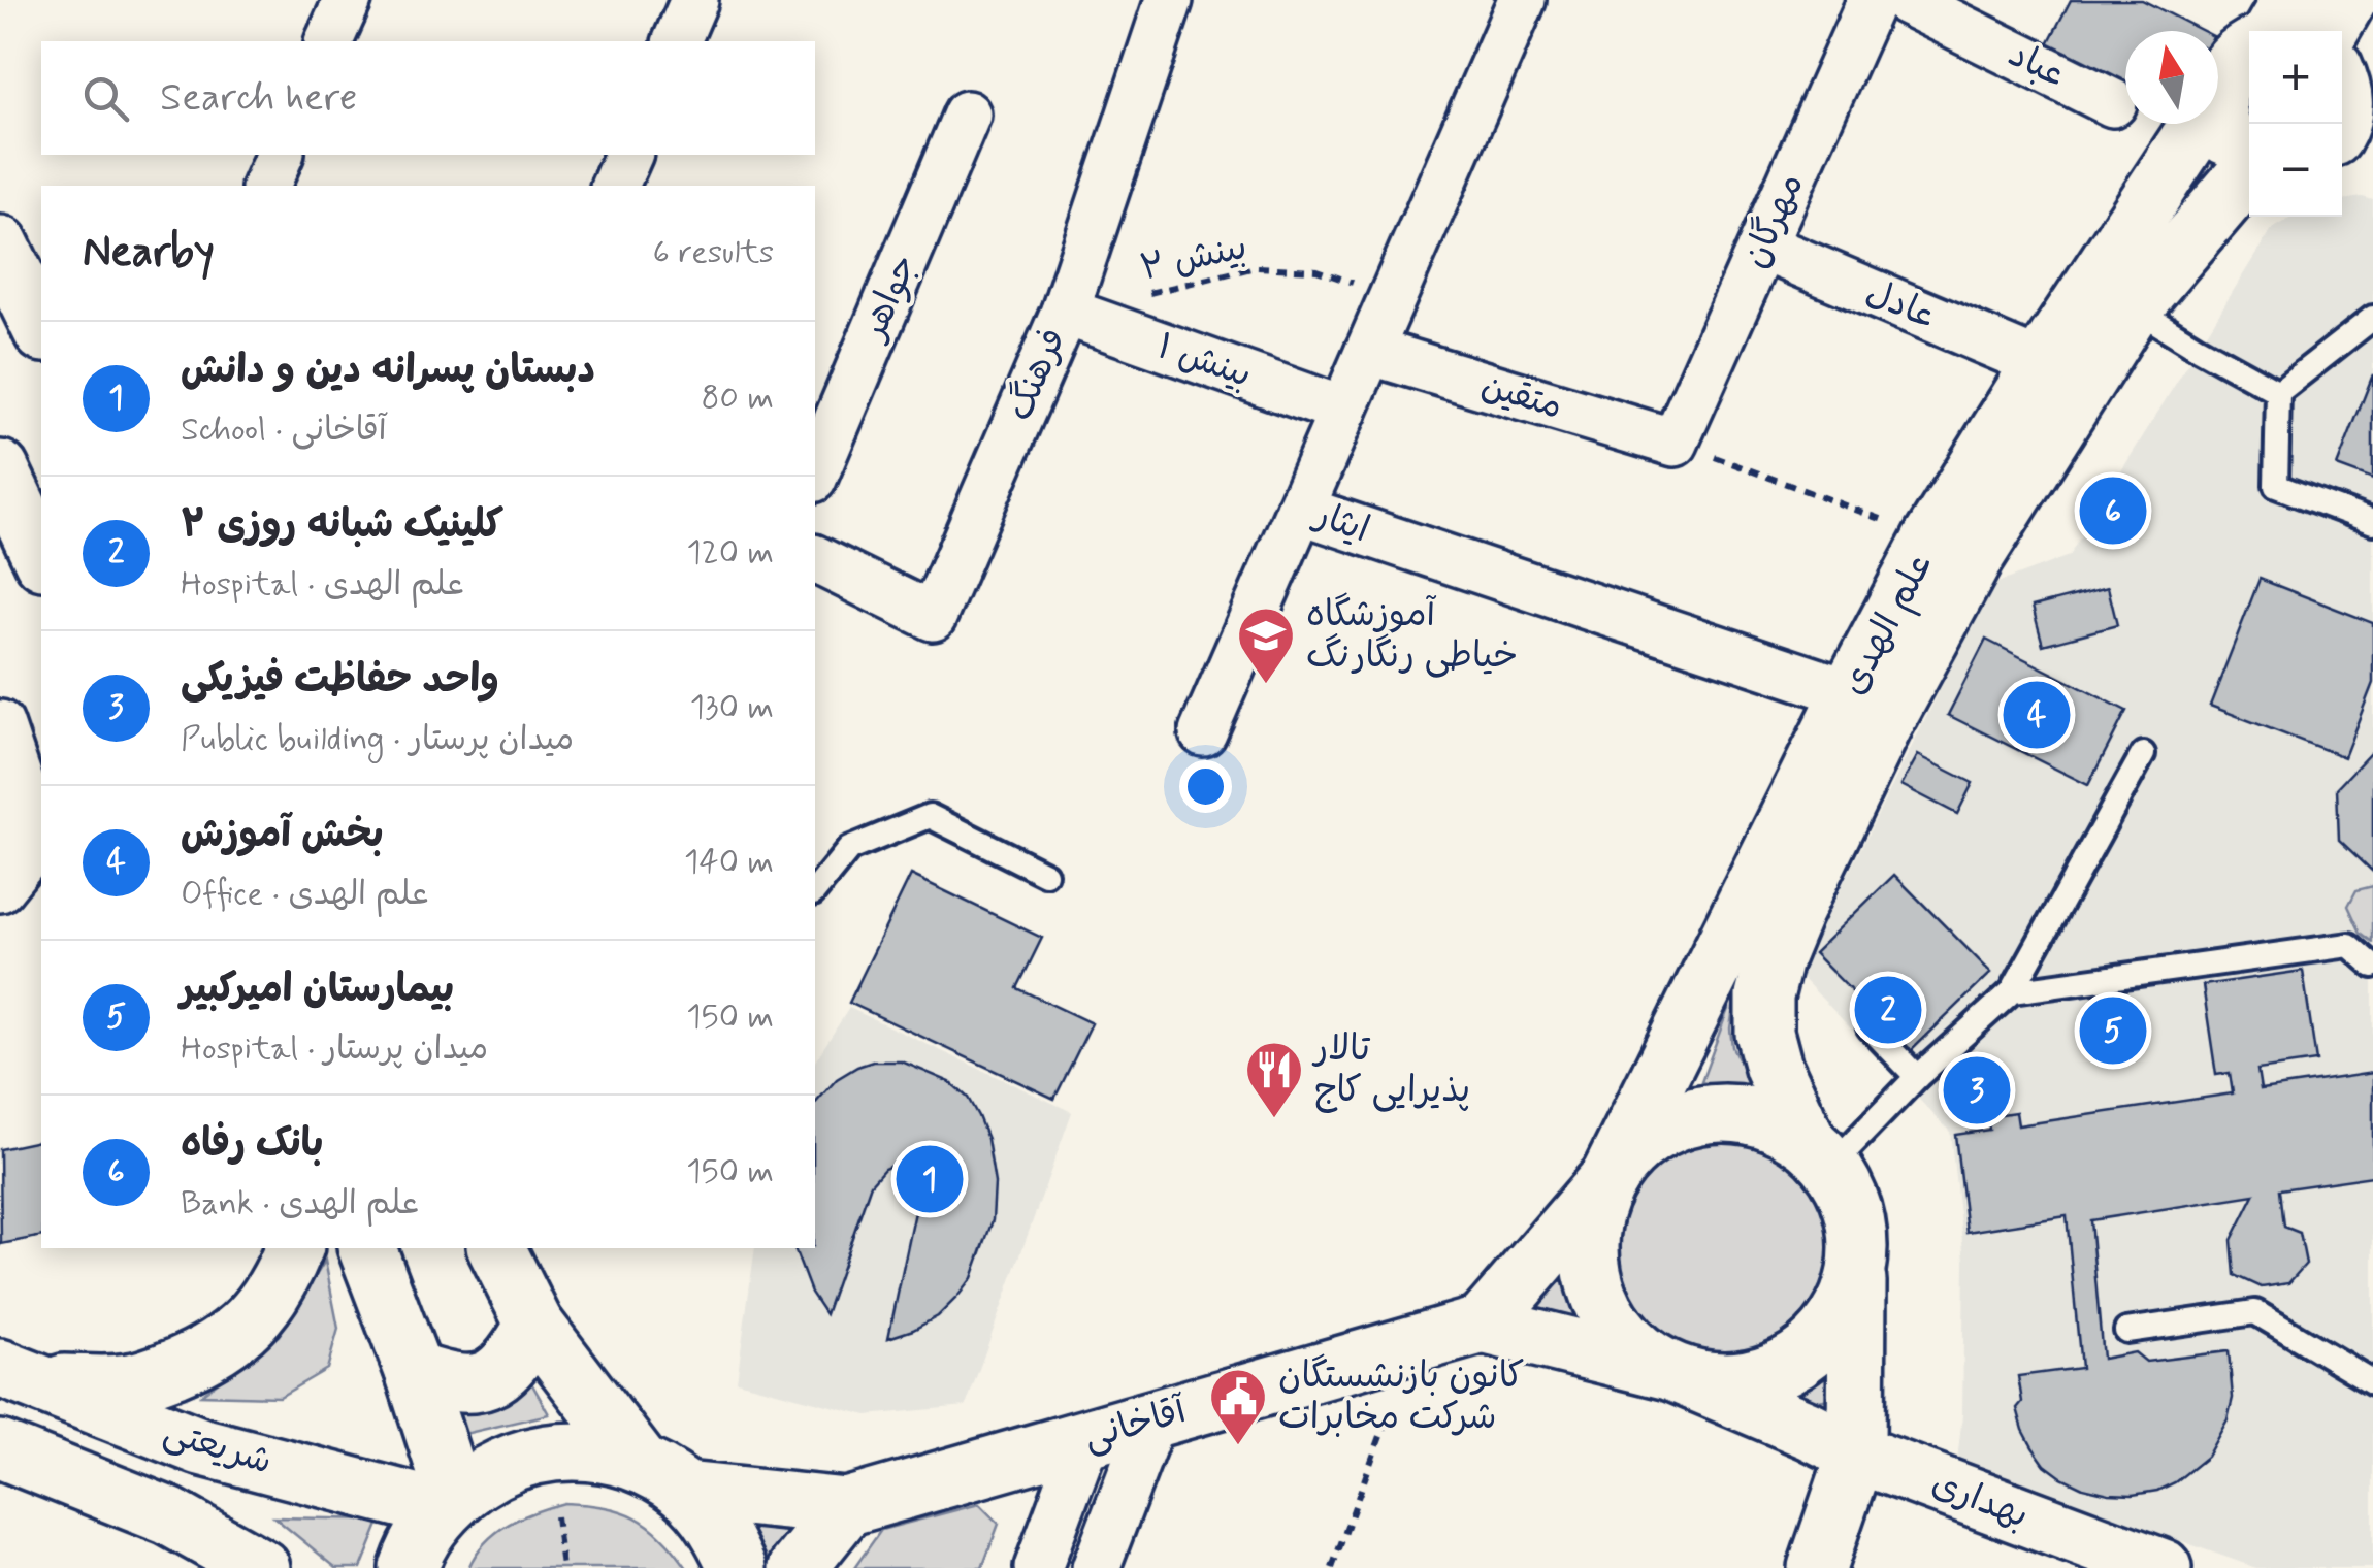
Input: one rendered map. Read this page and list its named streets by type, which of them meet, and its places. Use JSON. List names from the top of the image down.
{
  "streets": {
    "street": [
      "عباد",
      "مهرگان",
      "جواهر",
      "عادل",
      "بینش ۱",
      "فرهنگ",
      "متقین",
      "ایثار",
      "علم الهدی",
      "آقاخانی",
      "شریعتی",
      "بهداری"
    ],
    "path": ["بینش ۲"]
  },
  "crossings": [
    ["مهرگان", "عادل"],
    ["مهرگان", "متقین"],
    ["بینش ۲", "ایثار"],
    ["عادل", "علم الهدی"],
    ["بینش ۱", "فرهنگ"],
    ["بینش ۱", "ایثار"],
    ["متقین", "ایثار"],
    ["ایثار", "علم الهدی"],
    ["علم الهدی", "بهداری"]
  ],
  "places": {
    "school or university": ["آموزشگاه خیاطی رنگارنگ"],
    "restaurant": ["تالار پذیرایی کاج"],
    "public building": ["کانون بازنشستگان شرکت مخابرات"]
  },
  "north": "top",
  "page": {
    "map_buttons": ["+", "−"],
    "search": "Search here",
    "heading": ["Nearby", "6 results"],
    "list": [
      {
        "mark": "1",
        "name": "دبستان پسرانه دین و دانش",
        "note": "School · آقاخانی",
        "value": "80 m"
      },
      {
        "mark": "2",
        "name": "کلینیک شبانه روزی ۲",
        "note": "Hospital · علم الهدی",
        "value": "120 m"
      },
      {
        "mark": "3",
        "name": "واحد حفاظت فیزیکی",
        "note": "Public building · میدان پرستار",
        "value": "130 m"
      },
      {
        "mark": "4",
        "name": "بخش آموزش",
        "note": "Office · علم الهدی",
        "value": "140 m"
      },
      {
        "mark": "5",
        "name": "بیمارستان امیرکبیر",
        "note": "Hospital · میدان پرستار",
        "value": "150 m"
      },
      {
        "mark": "6",
        "name": "بانک رفاه",
        "note": "Bank · علم الهدی",
        "value": "150 m"
      }
    ],
    "pins": [
      "6",
      "4",
      "2",
      "5",
      "3",
      "1"
    ]
  }
}
